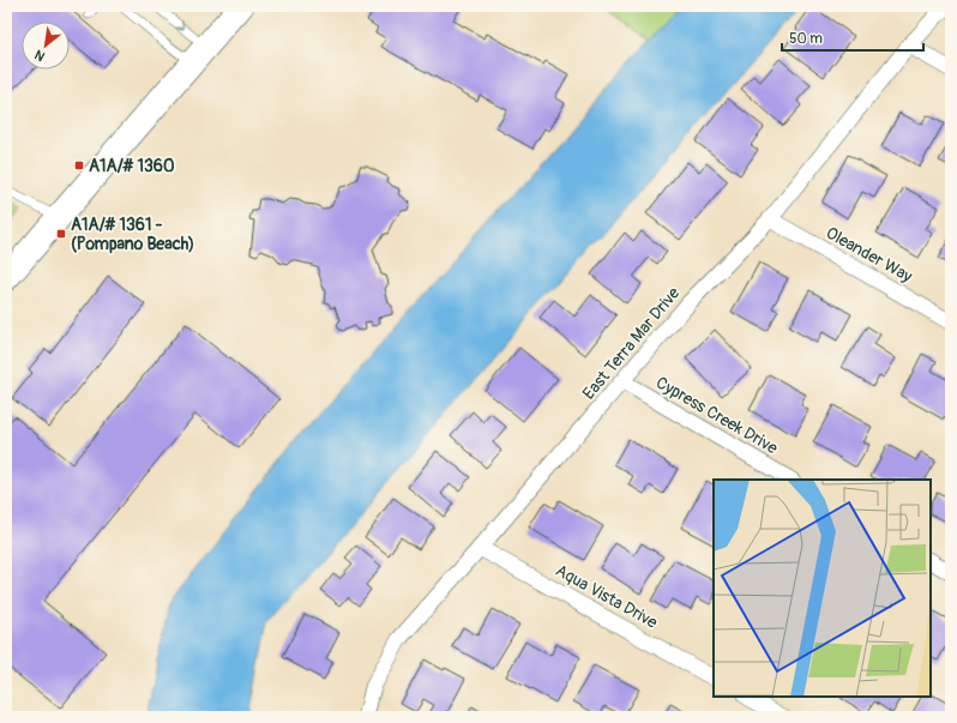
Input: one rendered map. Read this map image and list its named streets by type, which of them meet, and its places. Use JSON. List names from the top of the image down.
{
  "streets": {
    "street": [
      "Oleander Way",
      "East Terra Mar Drive",
      "Cypress Creek Drive",
      "Aqua Vista Drive"
    ]
  },
  "crossings": [
    ["Oleander Way", "East Terra Mar Drive"],
    ["East Terra Mar Drive", "Cypress Creek Drive"],
    ["East Terra Mar Drive", "Aqua Vista Drive"]
  ],
  "places": {
    "transit": ["A1A/# 1360", "A1A/# 1361 - (Pompano Beach)"]
  },
  "scale_bar": "50 m",
  "north": "bottom left"
}
